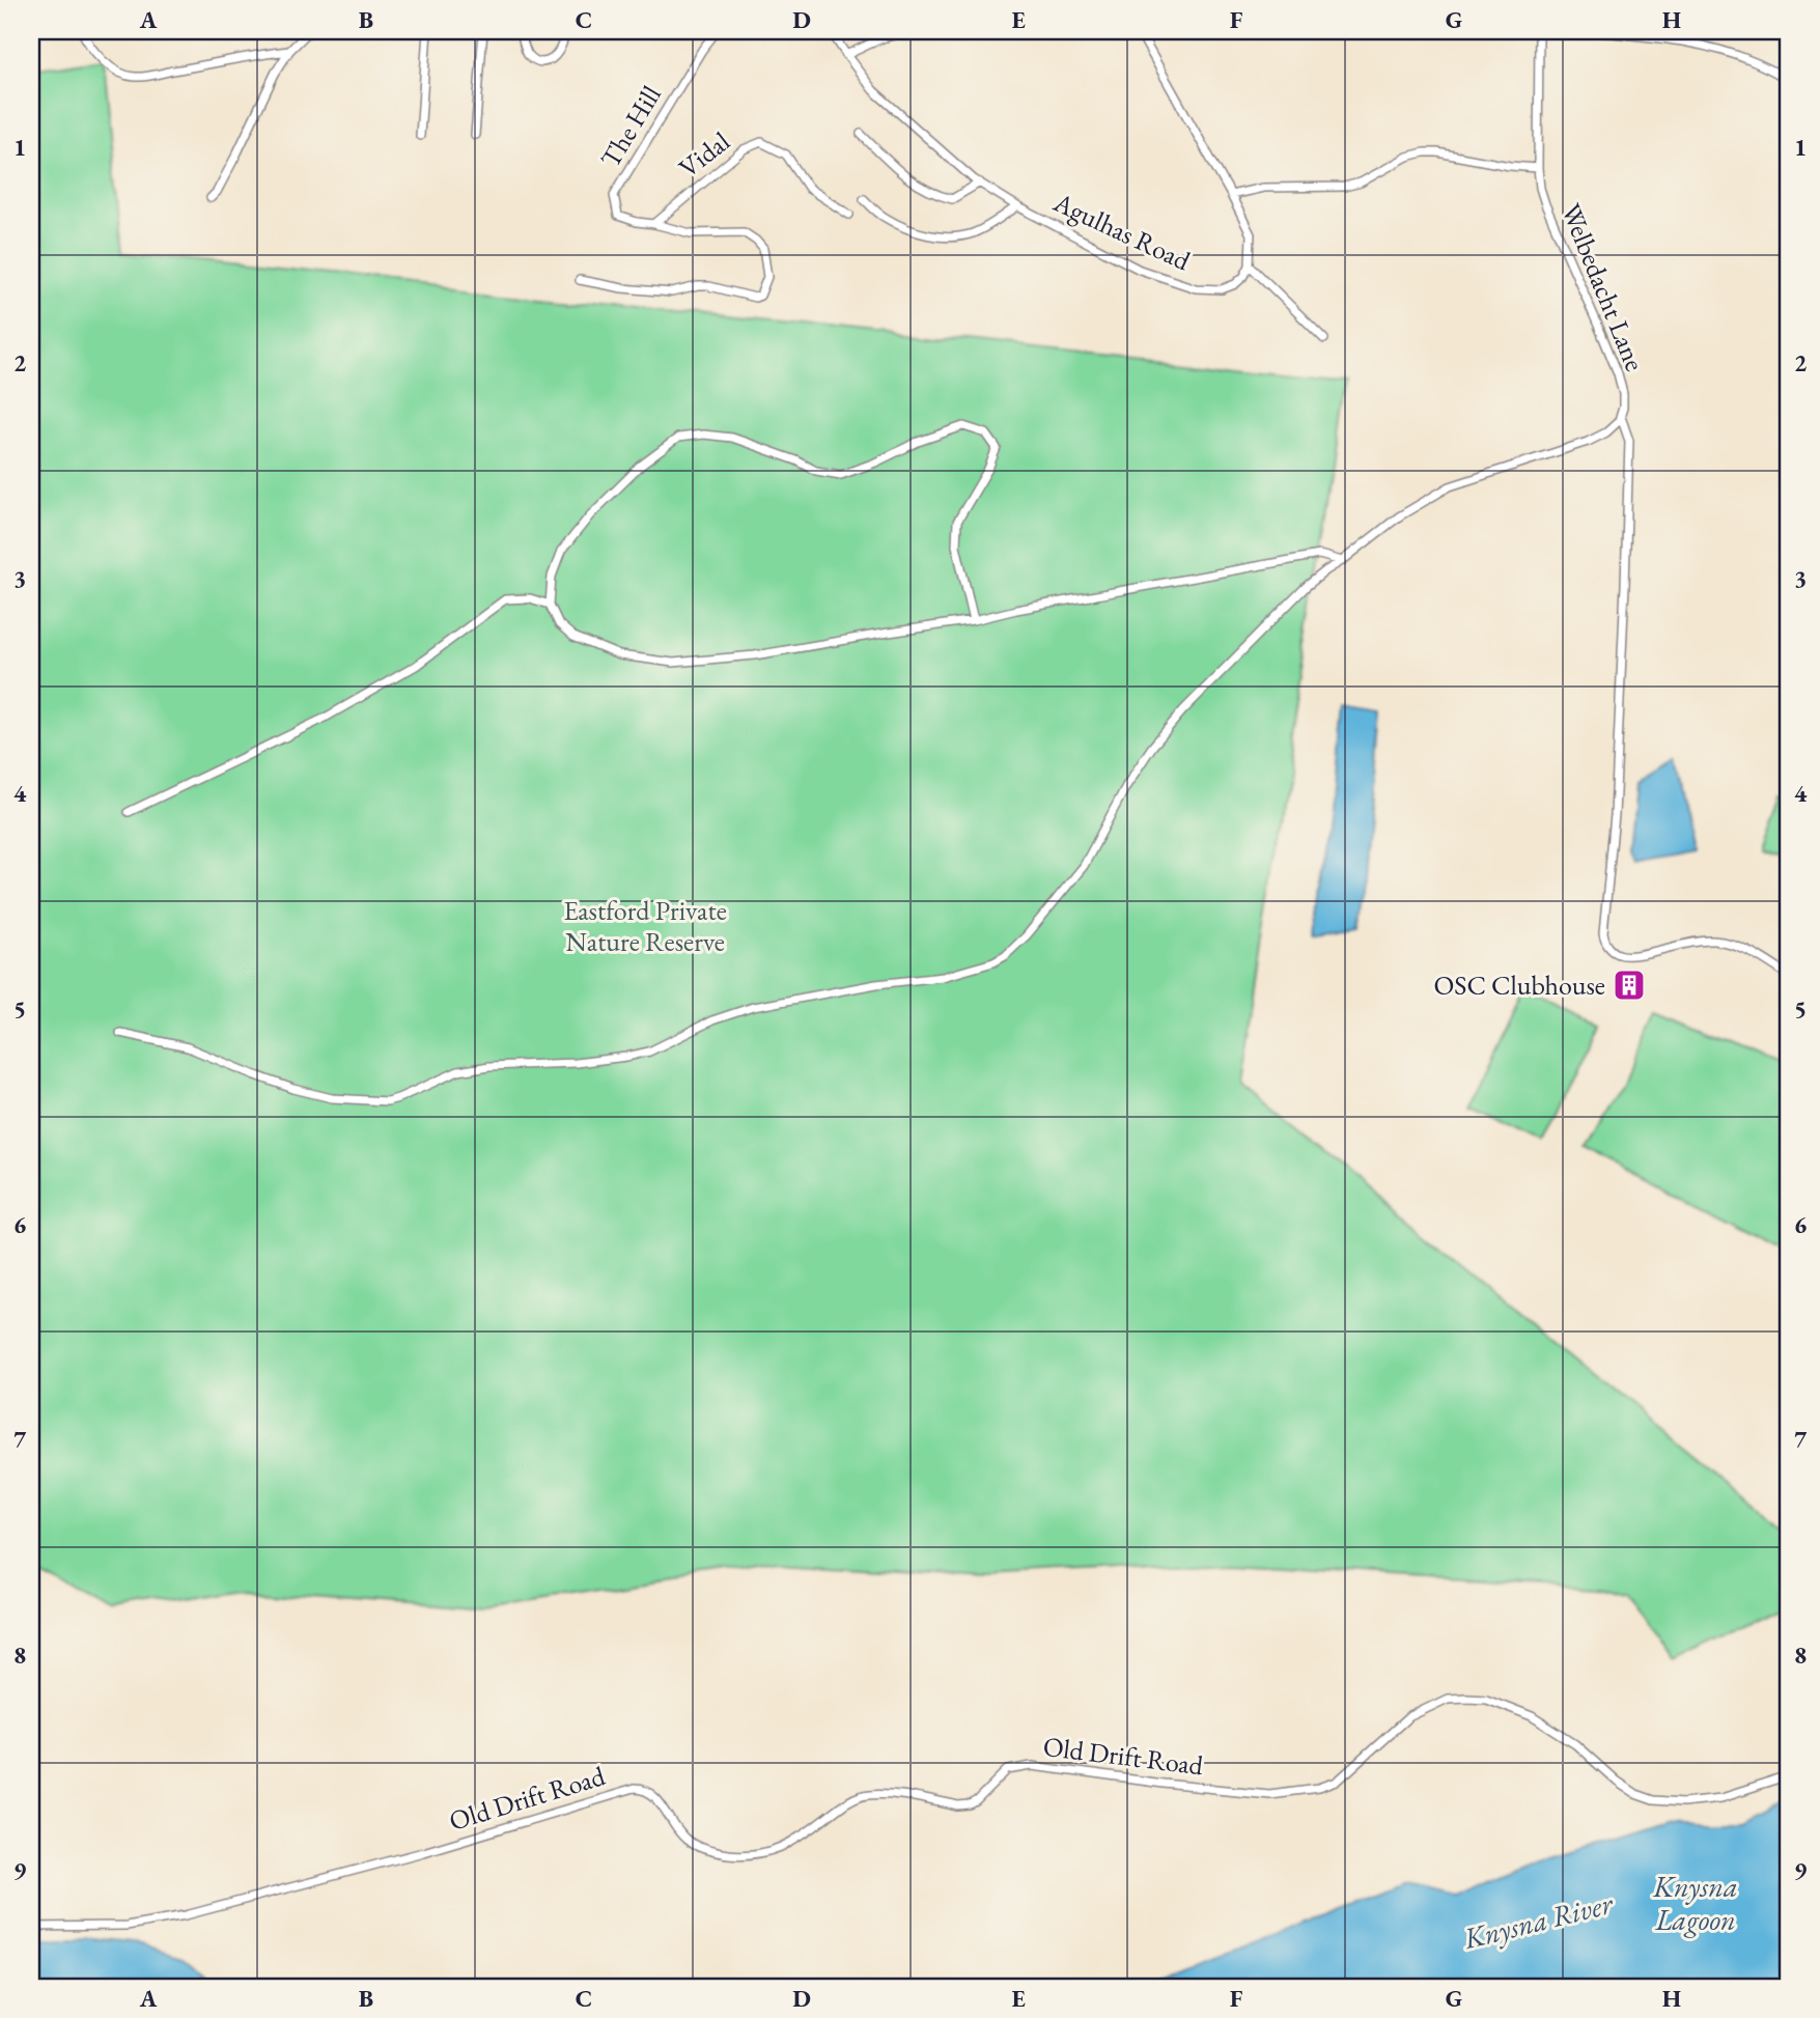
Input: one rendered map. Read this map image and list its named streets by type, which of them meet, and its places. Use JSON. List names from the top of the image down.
{
  "streets": {
    "street": [
      "The Hill",
      "Vidal",
      "Agulhas Road",
      "Welbedacht Lane",
      "Old Drift Road"
    ]
  },
  "crossings": [
    ["The Hill", "Vidal"]
  ],
  "water": ["Knysna Lagoon", "Knysna River"],
  "parks": ["Eastford Private Nature Reserve"],
  "places": {
    "building": ["OSC Clubhouse"]
  },
  "grid": {
    "columns": [
      "A",
      "B",
      "C",
      "D",
      "E",
      "F",
      "G",
      "H"
    ],
    "rows": [
      "1",
      "2",
      "3",
      "4",
      "5",
      "6",
      "7",
      "8",
      "9"
    ]
  }
}
